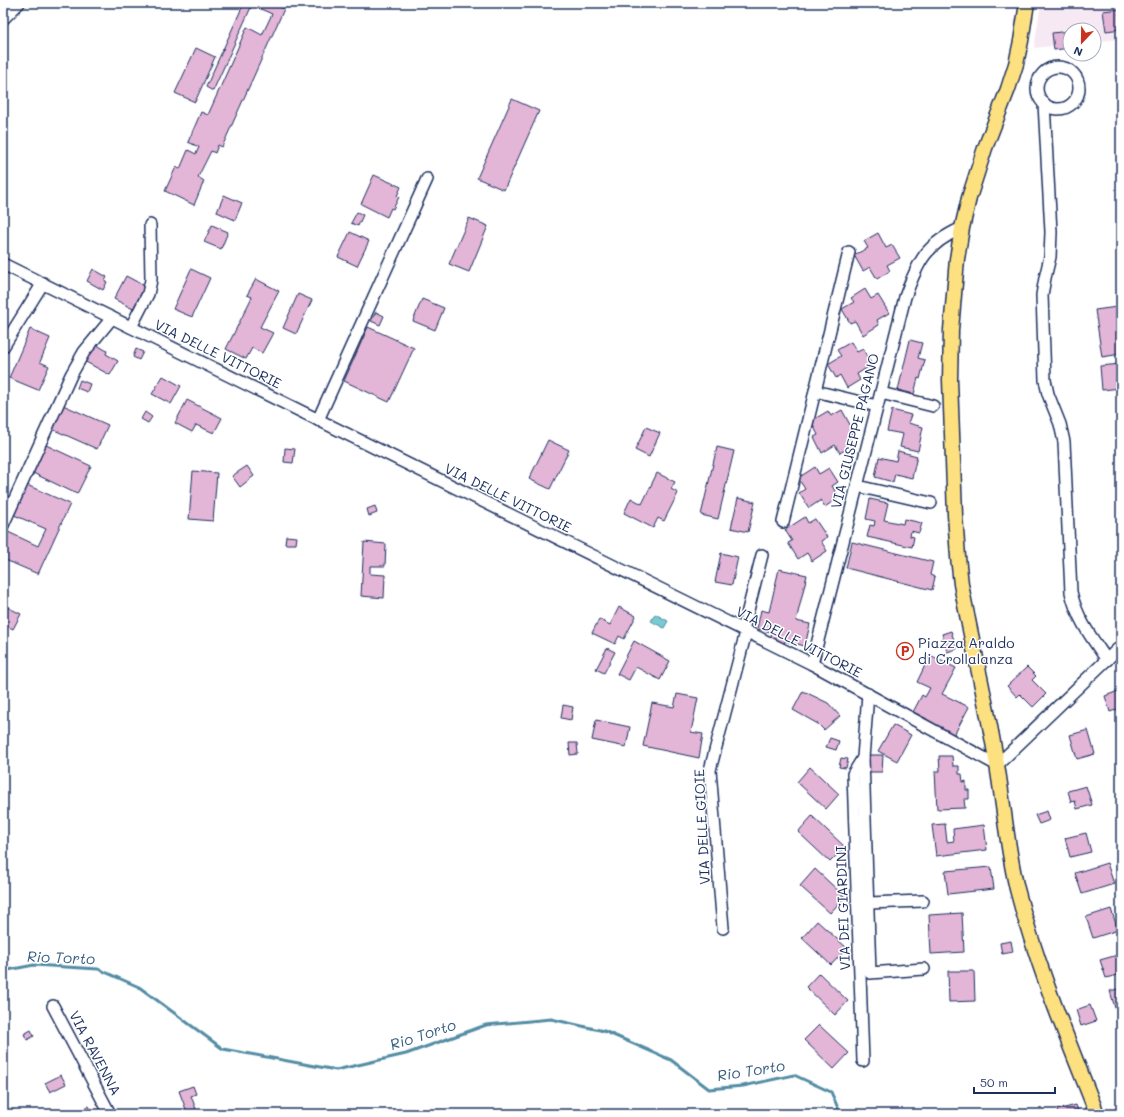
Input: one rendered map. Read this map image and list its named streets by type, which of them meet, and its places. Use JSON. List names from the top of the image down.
{
  "streets": {
    "street": [
      "VIA DELLE VITTORIE",
      "VIA GIUSEPPE PAGANO",
      "VIA DELLE GIOIE",
      "VIA DEI GIARDINI",
      "VIA RAVENNA"
    ]
  },
  "crossings": [
    ["VIA DELLE VITTORIE", "VIA GIUSEPPE PAGANO"],
    ["VIA DELLE VITTORIE", "VIA DELLE GIOIE"],
    ["VIA DELLE VITTORIE", "VIA DEI GIARDINI"]
  ],
  "water": ["Rio Torto"],
  "places": {
    "parking": ["Piazza Araldo di Crollalanza"]
  },
  "scale_bar": "50 m",
  "north": "bottom"
}
